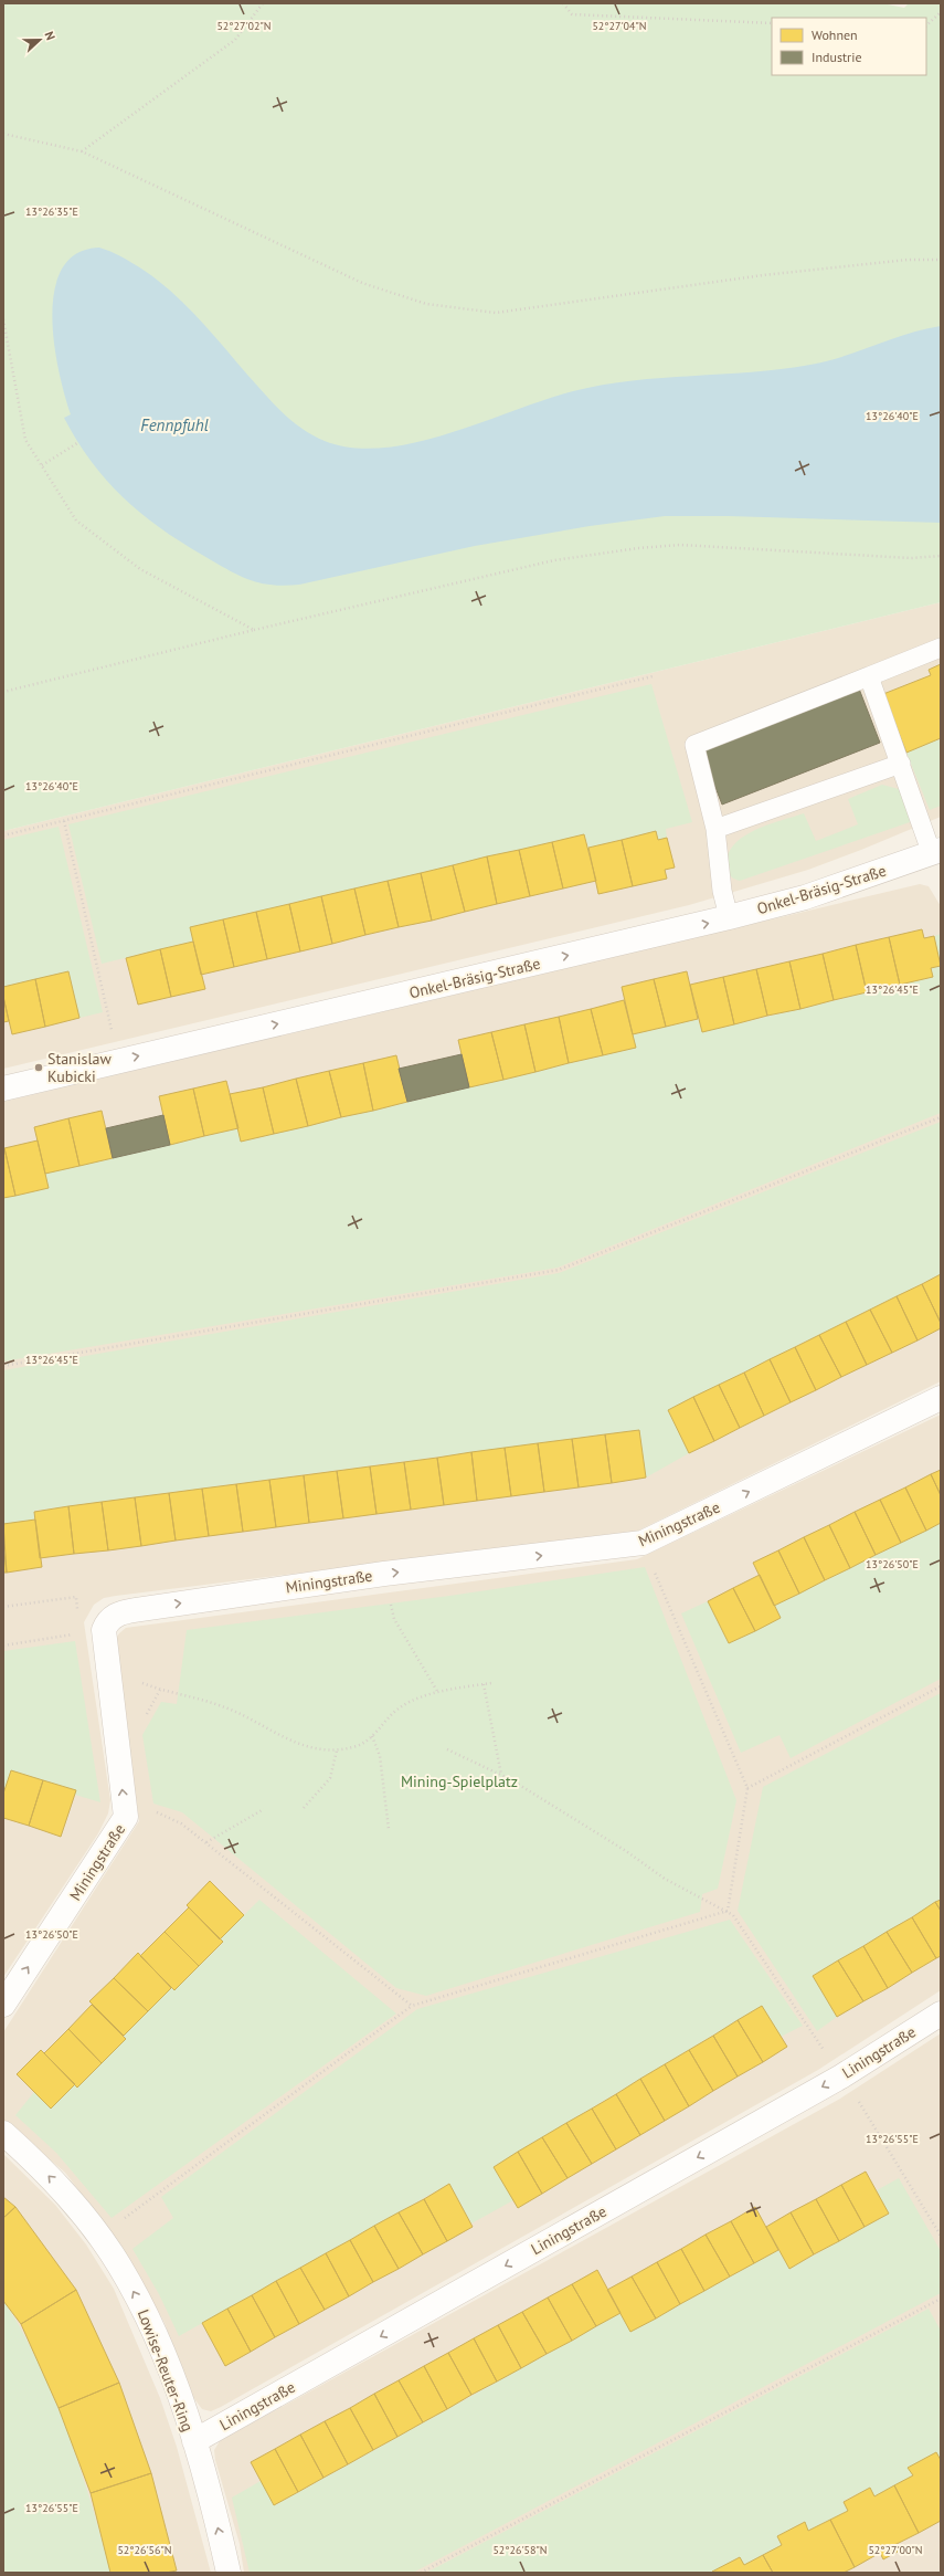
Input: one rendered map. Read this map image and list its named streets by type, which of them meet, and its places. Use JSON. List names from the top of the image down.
{
  "streets": {
    "street": [
      "Onkel-Bräsig-Straße",
      "Miningstraße",
      "Liningstraße",
      "Lowise-Reuter-Ring"
    ]
  },
  "crossings": [
    ["Liningstraße", "Lowise-Reuter-Ring"]
  ],
  "one_way": [
    "Onkel-Bräsig-Straße",
    "Miningstraße",
    "Liningstraße",
    "Lowise-Reuter-Ring"
  ],
  "water": ["Fennpfuhl"],
  "parks": ["Mining-Spielplatz"],
  "places": ["Stanislaw Kubicki"],
  "legend": ["Wohnen", "Industrie"],
  "north": "right",
  "coordinates": [
    "52°27'04\"N",
    "52°27'02\"N",
    "13°26'35\"E",
    "13°26'40\"E",
    "13°26'45\"E",
    "13°26'50\"E",
    "13°26'55\"E",
    "52°26'56\"N",
    "52°26'58\"N",
    "52°27'00\"N"
  ]
}
